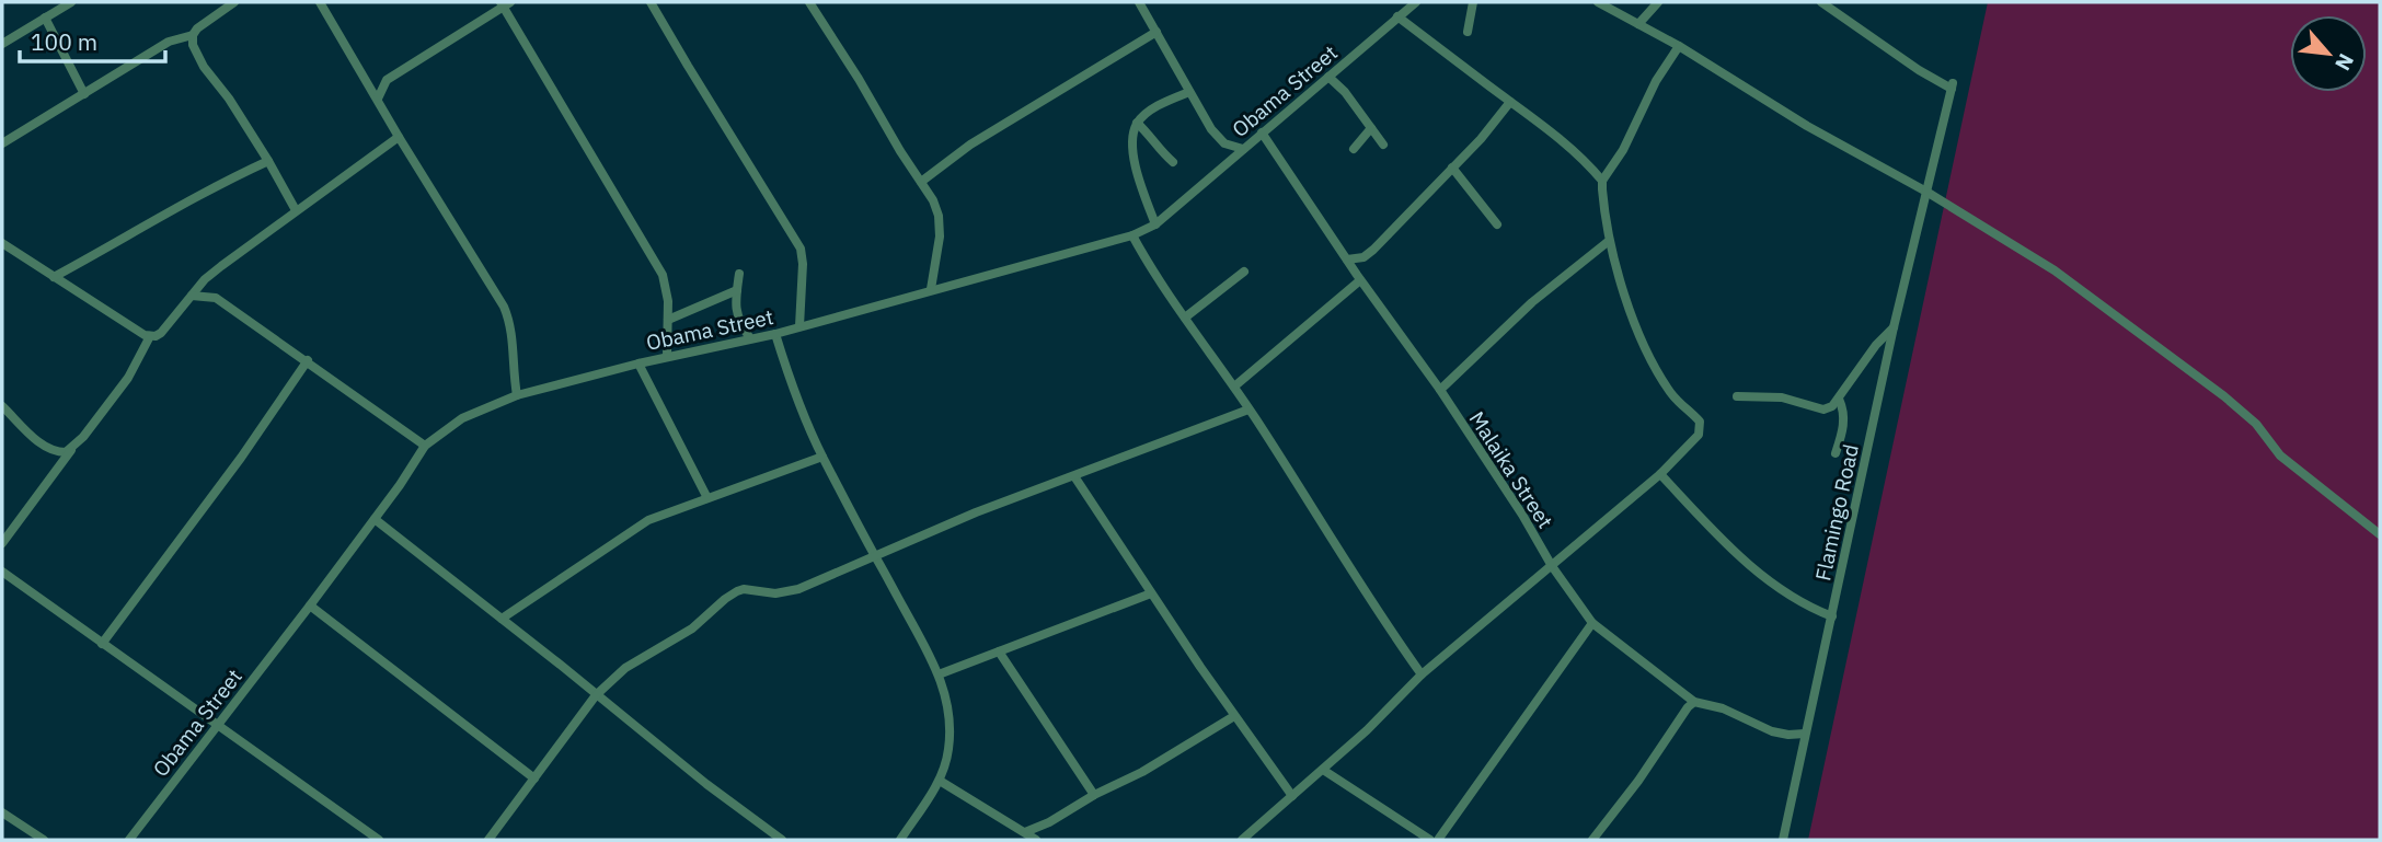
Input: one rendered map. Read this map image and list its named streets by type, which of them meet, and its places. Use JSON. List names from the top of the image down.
{
  "streets": {
    "street": ["Obama Street", "Malaika Street", "Flamingo Road"]
  },
  "crossings": [
    ["Obama Street", "Malaika Street"],
    ["Malaika Street", "Flamingo Road"]
  ],
  "scale_bar": "100 m",
  "north": "bottom right"
}
